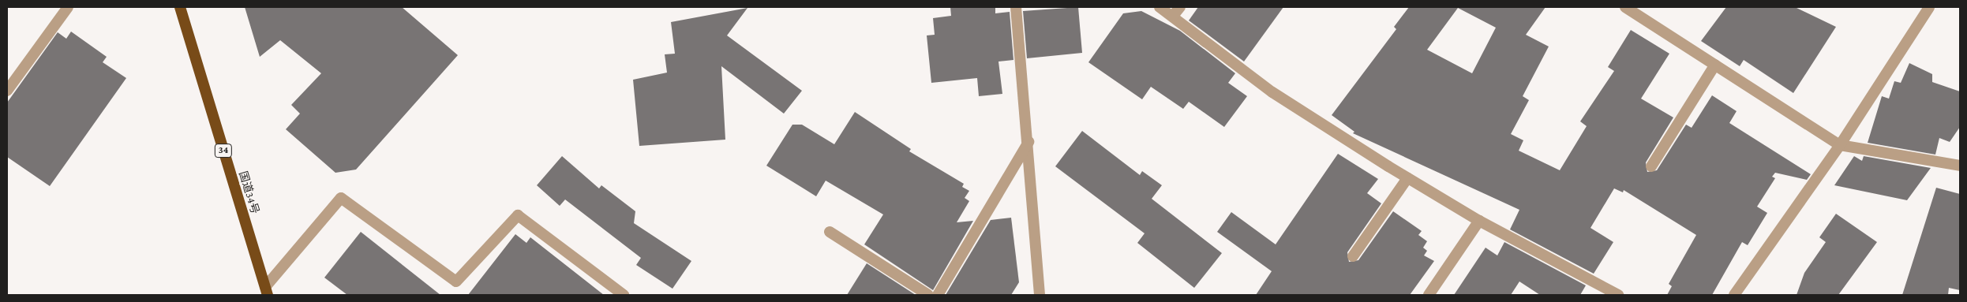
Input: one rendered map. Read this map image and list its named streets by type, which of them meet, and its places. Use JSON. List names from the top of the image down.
{
  "streets": {
    "highway": ["34", "国道34号"]
  }
}
